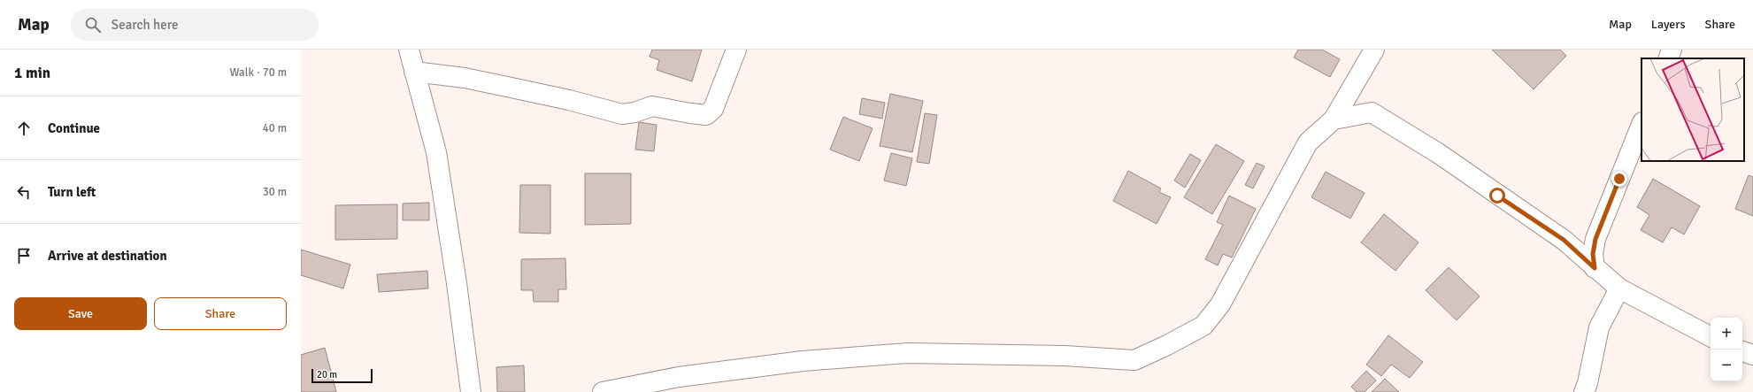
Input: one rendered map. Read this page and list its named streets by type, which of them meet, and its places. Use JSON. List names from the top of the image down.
{
  "scale_bar": "20 m",
  "page": {
    "header": "Map",
    "search": "Search here",
    "nav": ["Map", "Layers", "Share"],
    "heading": ["1 min", "Walk · 70 m"],
    "list": [
      ["Continue", "40 m"],
      ["Turn left", "30 m"],
      "Arrive at destination"
    ],
    "buttons": ["Save", "Share"],
    "map_buttons": ["+", "−"],
    "scale": "20 m"
  }
}
